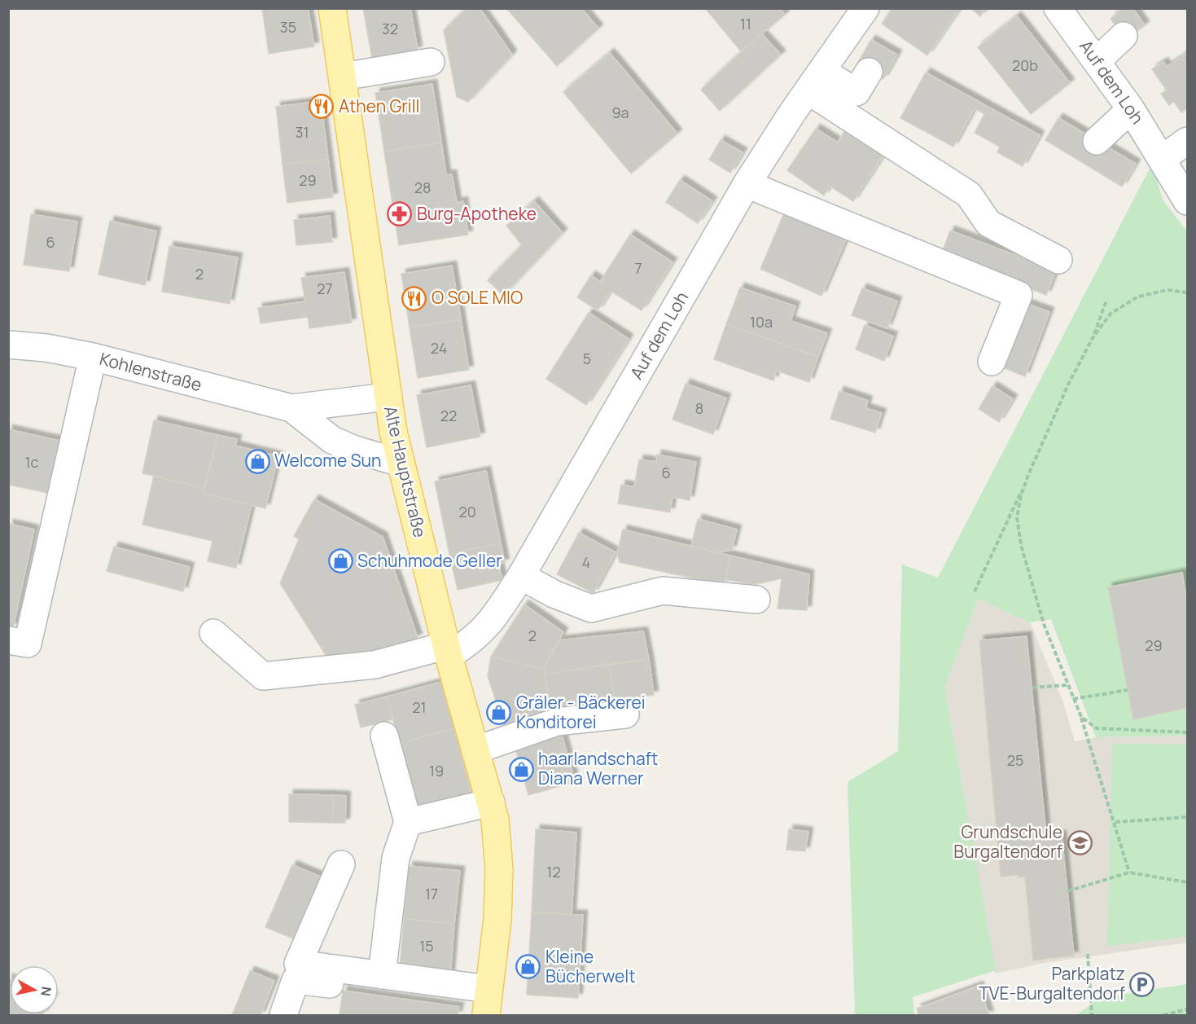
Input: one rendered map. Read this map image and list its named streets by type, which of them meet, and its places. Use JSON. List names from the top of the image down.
{
  "streets": {
    "main road": ["Alte Hauptstraße"],
    "street": ["Auf dem Loh", "Kohlenstraße"]
  },
  "crossings": [
    ["Auf dem Loh", "Alte Hauptstraße"],
    ["Kohlenstraße", "Alte Hauptstraße"]
  ],
  "places": {
    "restaurant": ["Athen Grill", "O SOLE MIO"],
    "pharmacy": ["Burg-Apotheke"],
    "shop": [
      "Welcome Sun",
      "Schuhmode Geller",
      "Gräler - Bäckerei Konditorei",
      "haarlandschaft Diana Werner",
      "Kleine Bücherwelt"
    ],
    "school or university": ["Grundschule Burgaltendorf"],
    "parking": ["Parkplatz TVE-Burgaltendorf"]
  },
  "house_numbers": [
    "11",
    "35",
    "32",
    "20b",
    "9a",
    "31",
    "29",
    "28",
    "6",
    "7",
    "2",
    "27",
    "10a",
    "24",
    "5",
    "8",
    "22",
    "1c",
    "6",
    "20",
    "4",
    "2",
    "29",
    "21",
    "25",
    "19",
    "12",
    "17",
    "15"
  ],
  "north": "right"
}
